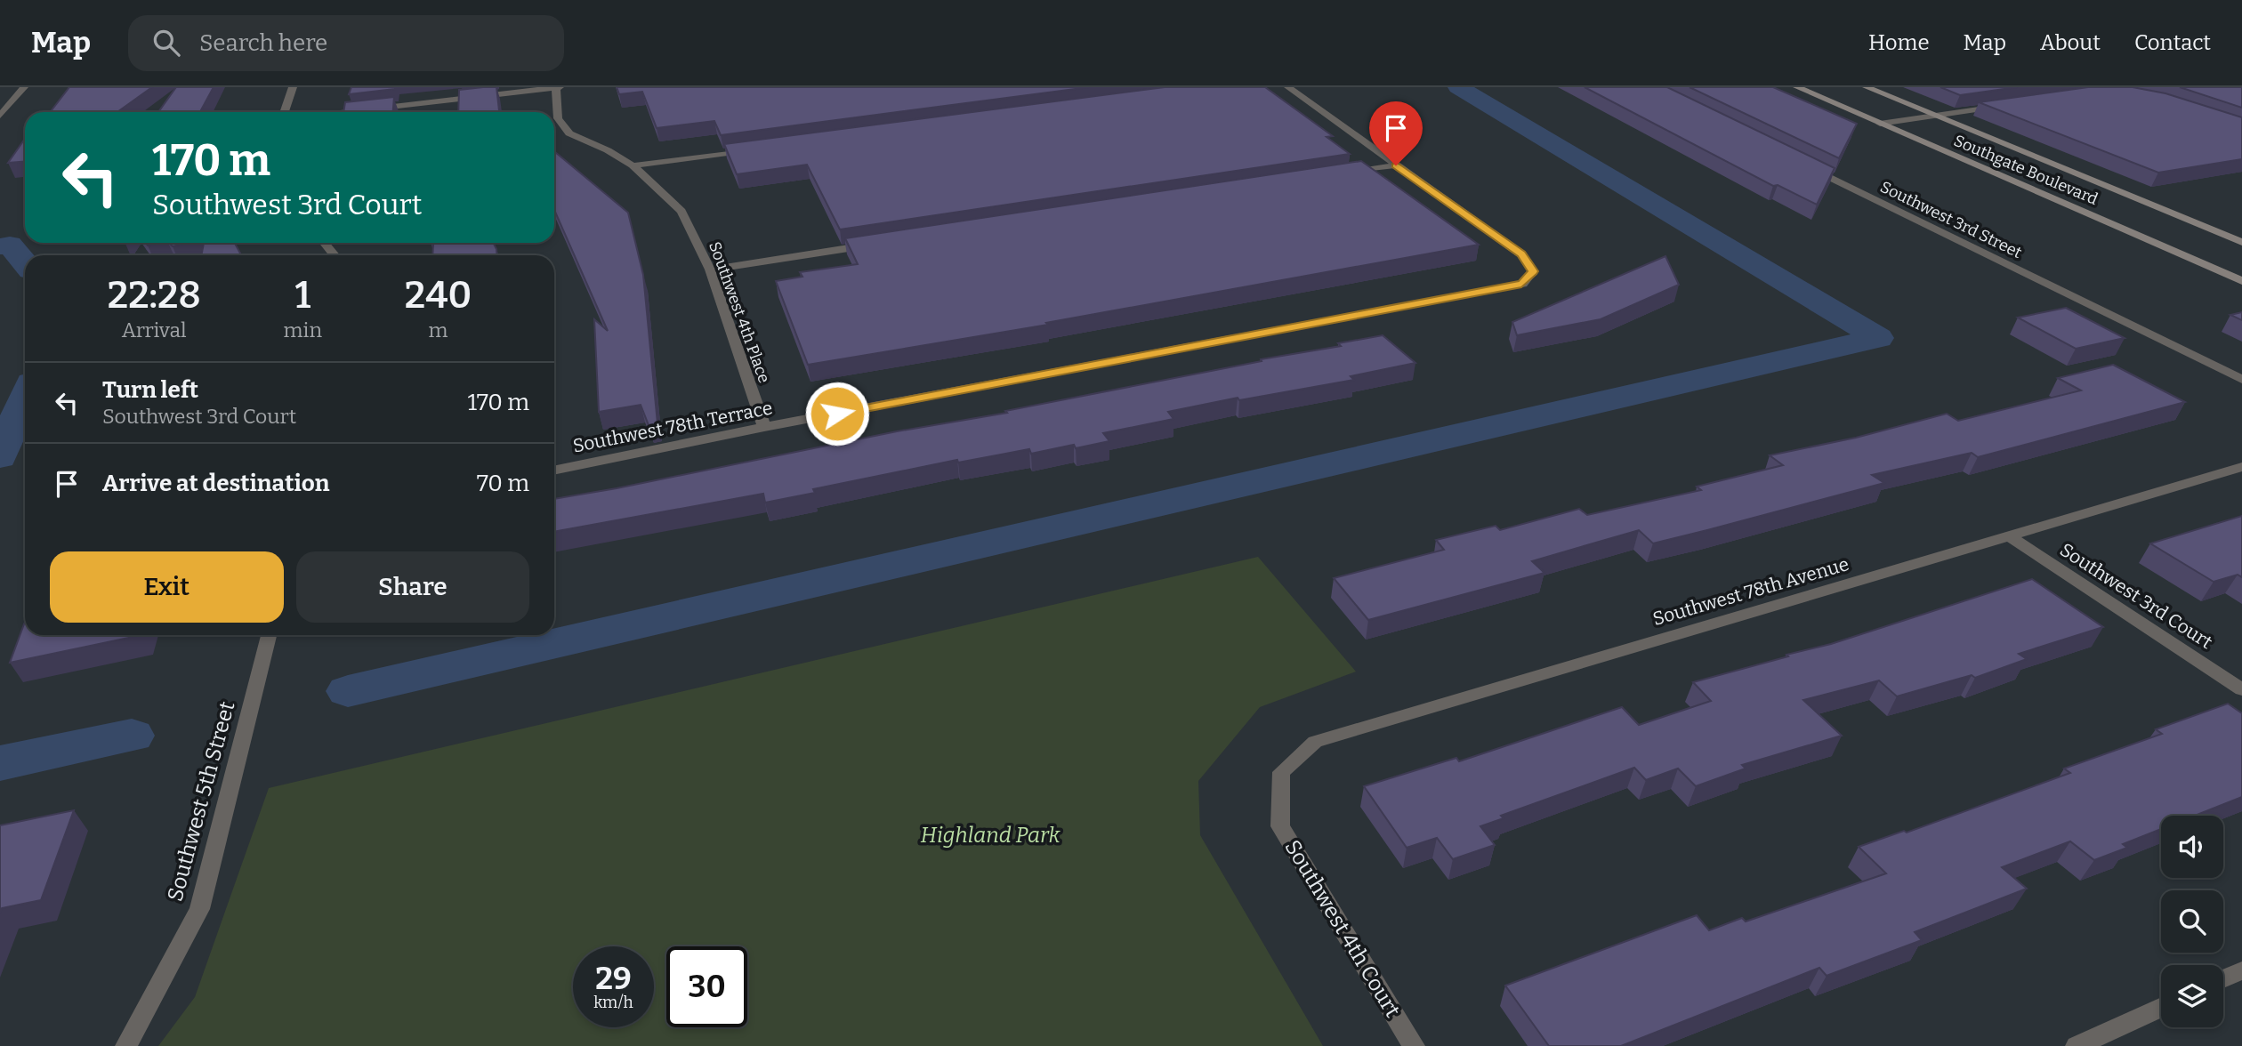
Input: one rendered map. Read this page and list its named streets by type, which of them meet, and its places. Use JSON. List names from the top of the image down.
{
  "streets": {
    "main road": ["Southgate Boulevard"],
    "street": [
      "Southwest 3rd Street",
      "Southwest 4th Place",
      "Southwest 78th Terrace",
      "Southwest 78th Avenue",
      "Southwest 3rd Court",
      "Southwest 5th Street",
      "Southwest 4th Court"
    ]
  },
  "crossings": [
    ["Southwest 4th Place", "Southwest 78th Terrace"],
    ["Southwest 78th Avenue", "Southwest 3rd Court"],
    ["Southwest 78th Avenue", "Southwest 4th Court"]
  ],
  "parks": ["Highland Park"],
  "page": {
    "header": "Map",
    "search": "Search here",
    "nav": [
      "Home",
      "Map",
      "About",
      "Contact"
    ],
    "turn": ["170 m", "Southwest 3rd Court"],
    "eta": [
      "22:28",
      "Arrival",
      "1",
      "min",
      "240",
      "m"
    ],
    "list": [
      {
        "name": "Turn left",
        "note": "Southwest 3rd Court",
        "value": "170 m"
      },
      {
        "name": "Arrive at destination",
        "value": "70 m"
      }
    ],
    "buttons": ["Exit", "Share"],
    "speed": "29 km/h",
    "limit": "30"
  }
}
